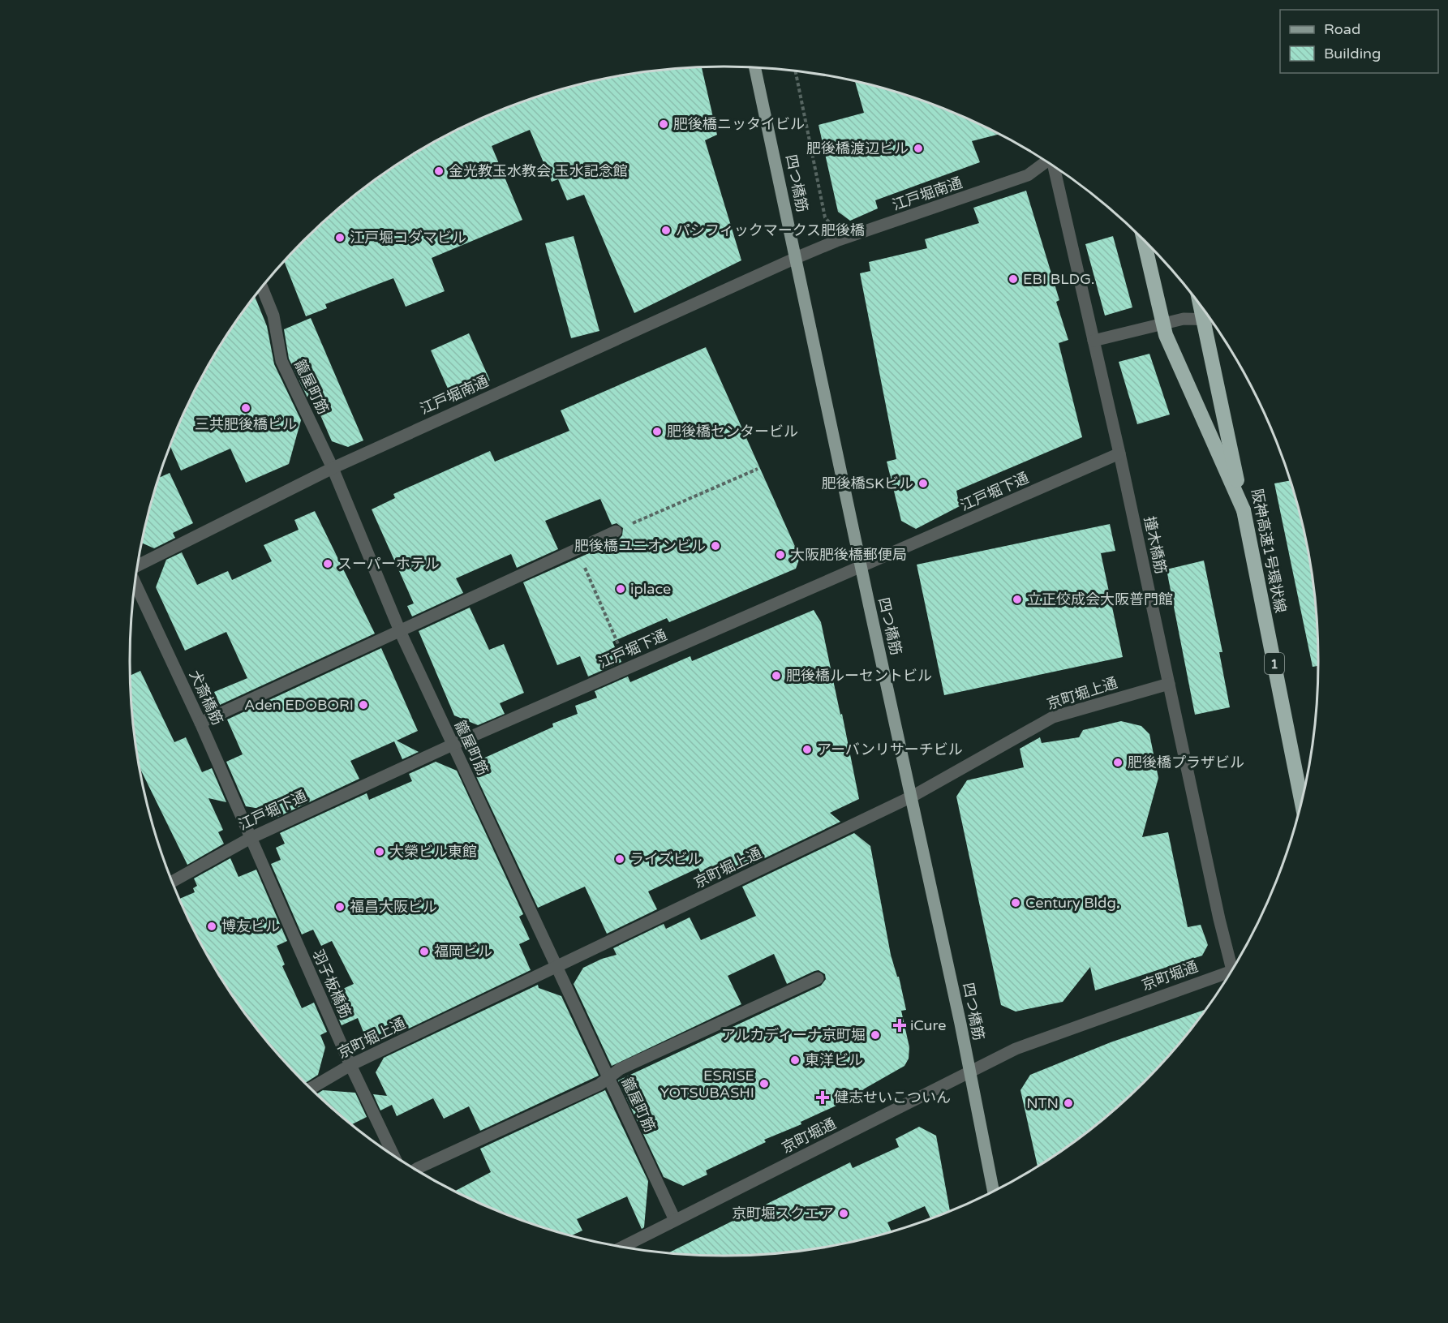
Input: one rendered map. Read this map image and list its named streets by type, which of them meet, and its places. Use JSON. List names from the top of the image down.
{
  "streets": {
    "highway": ["阪神高速1号環状線", "1"],
    "main road": ["四つ橋筋"],
    "street": [
      "江戸堀南通",
      "籠屋町筋",
      "江戸堀下通",
      "撞木橋筋",
      "京町堀上通",
      "犬斎橋筋",
      "京町堀通",
      "羽子板橋筋"
    ]
  },
  "crossings": [
    ["四つ橋筋", "江戸堀南通"],
    ["四つ橋筋", "江戸堀下通"],
    ["四つ橋筋", "京町堀上通"],
    ["四つ橋筋", "京町堀通"],
    ["江戸堀南通", "籠屋町筋"],
    ["籠屋町筋", "江戸堀下通"],
    ["籠屋町筋", "京町堀上通"],
    ["籠屋町筋", "京町堀通"],
    ["江戸堀下通", "撞木橋筋"],
    ["江戸堀下通", "犬斎橋筋"],
    ["江戸堀下通", "羽子板橋筋"],
    ["撞木橋筋", "京町堀上通"],
    ["京町堀上通", "羽子板橋筋"],
    ["犬斎橋筋", "羽子板橋筋"]
  ],
  "places": {
    "other": [
      "肥後橋ニッタイビル",
      "肥後橋渡辺ビル",
      "金光教玉水教会 玉水記念館",
      "パシフィックマークス肥後橋",
      "江戸堀コダマビル",
      "EBI BLDG.",
      "三共肥後橋ビル",
      "肥後橋センタービル",
      "肥後橋SKビル",
      "肥後橋ユニオンビル",
      "大阪肥後橋郵便局",
      "スーパーホテル",
      "iplace",
      "立正佼成会大阪普門館",
      "肥後橋ルーセントビル",
      "Aden EDOBORI",
      "アーバンリサーチビル",
      "肥後橋プラザビル",
      "大榮ビル東館",
      "ライズビル",
      "Century Bldg.",
      "福昌大阪ビル",
      "博友ビル",
      "福岡ビル",
      "アルカディーナ京町堀",
      "東洋ビル",
      "ESRISE YOTSUBASHI",
      "NTN",
      "京町堀スクエア"
    ],
    "health": ["iCure", "健志せいこついん"]
  },
  "legend": ["Road", "Building"]
}
